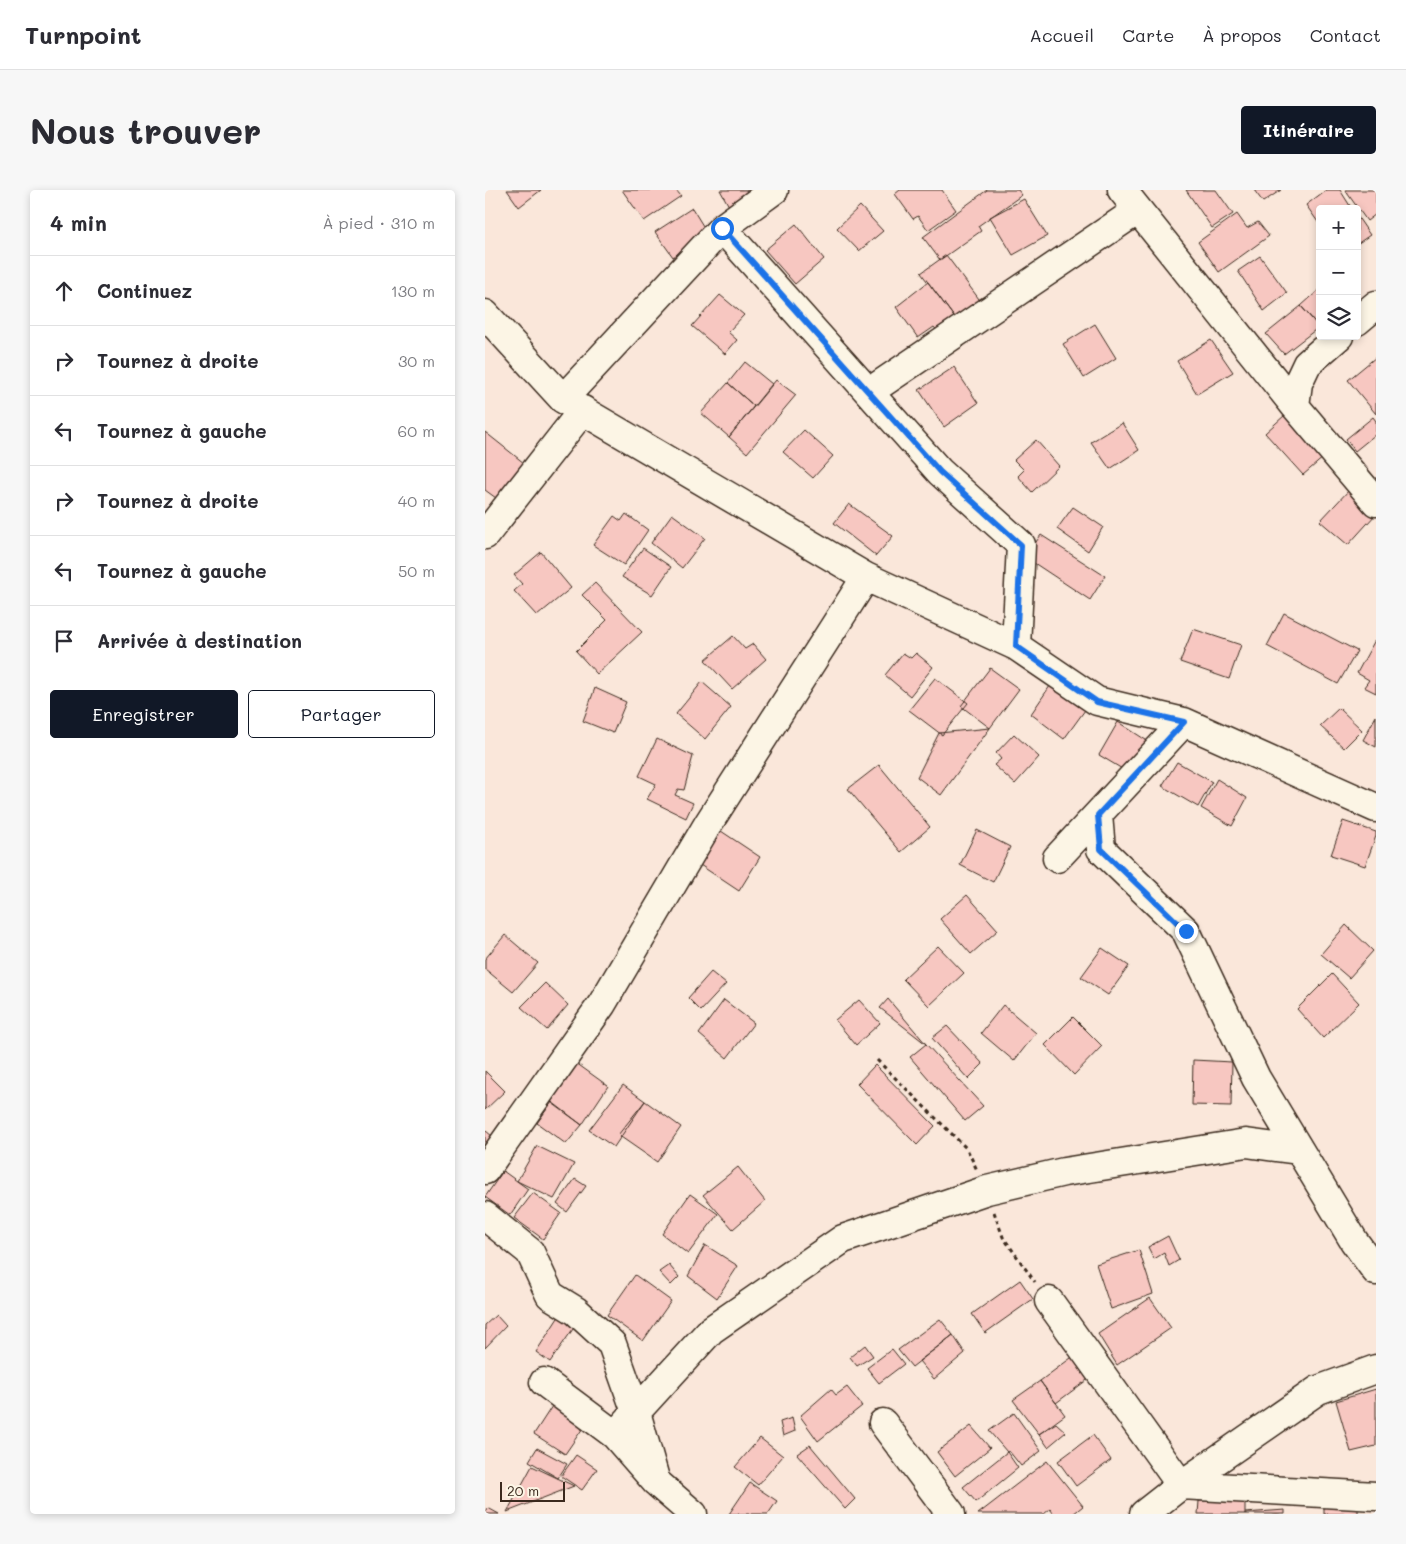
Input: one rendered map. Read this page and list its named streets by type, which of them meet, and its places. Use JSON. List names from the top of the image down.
{
  "scale_bar": "20 m",
  "page": {
    "header": "Turnpoint",
    "nav": [
      "Accueil",
      "Carte",
      "À propos",
      "Contact"
    ],
    "buttons": [
      "Itinéraire",
      ["Enregistrer", "Partager"]
    ],
    "title": "Nous trouver",
    "heading": ["4 min", "À pied · 310 m"],
    "map_buttons": ["+", "−"],
    "list": [
      ["Continuez", "130 m"],
      ["Tournez à droite", "30 m"],
      ["Tournez à gauche", "60 m"],
      ["Tournez à droite", "40 m"],
      ["Tournez à gauche", "50 m"],
      "Arrivée à destination"
    ],
    "scale": "20 m"
  }
}
